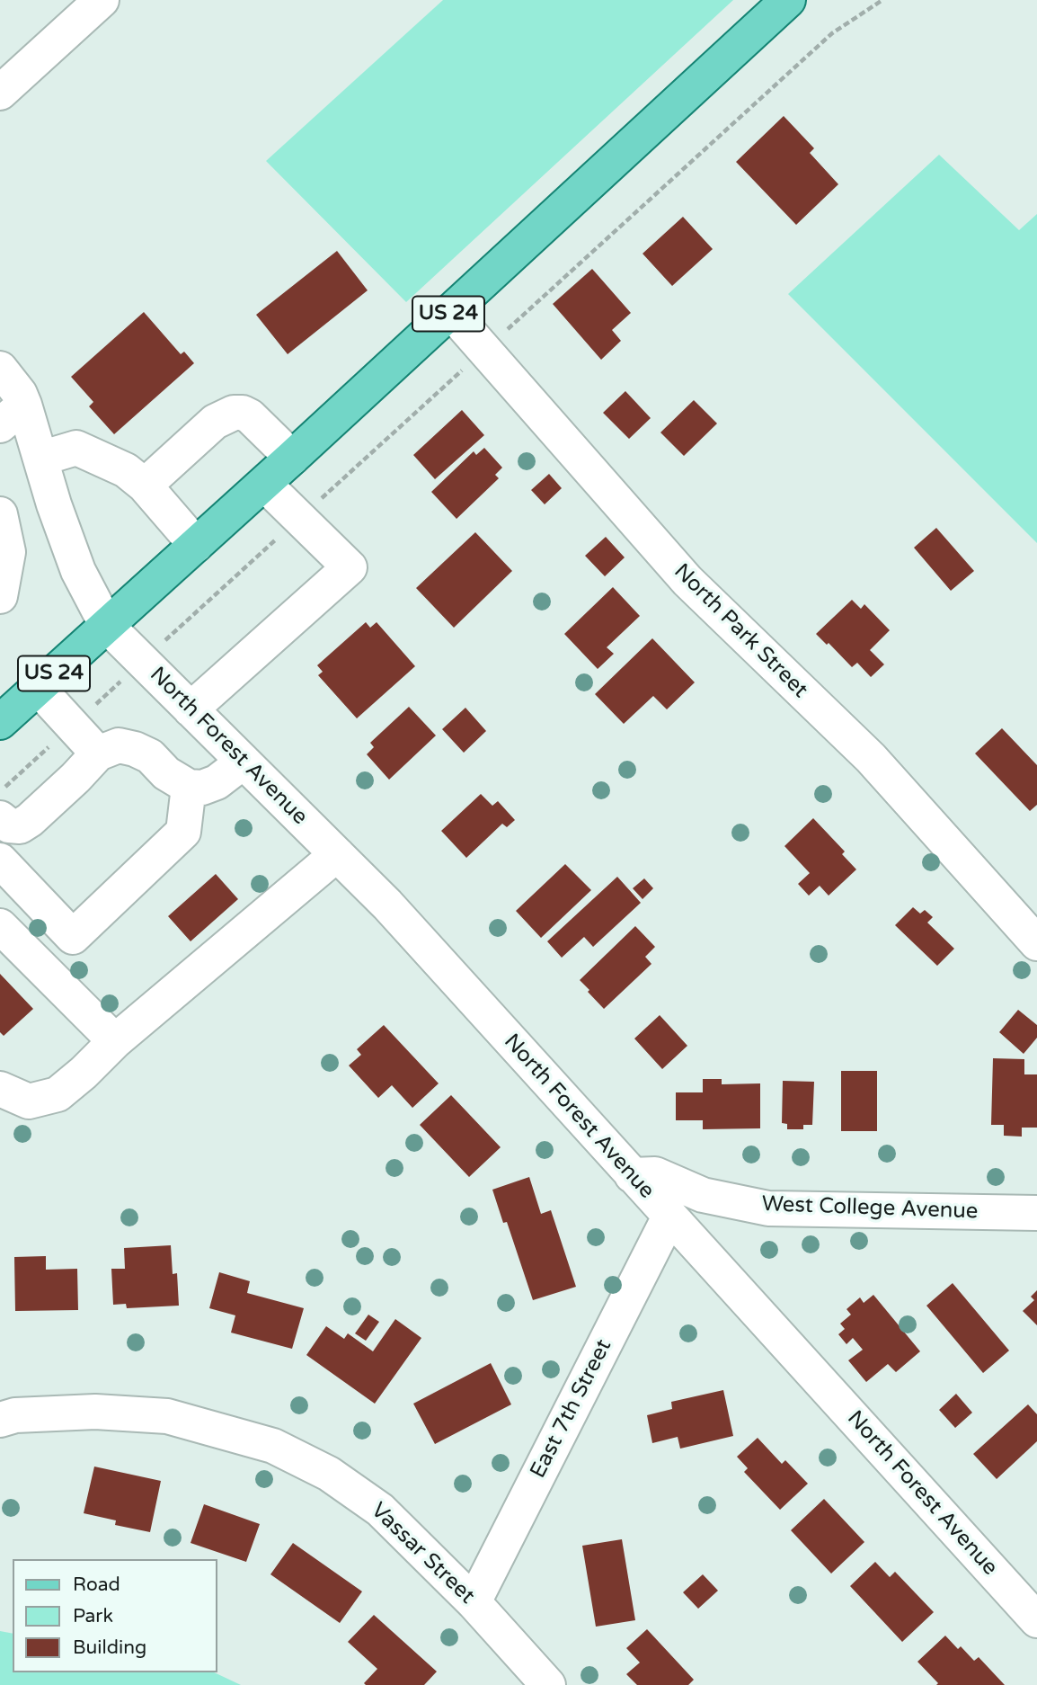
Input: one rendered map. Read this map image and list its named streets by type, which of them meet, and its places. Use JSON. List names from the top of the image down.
{
  "streets": {
    "main road": ["US 24"],
    "street": [
      "North Park Street",
      "North Forest Avenue",
      "West College Avenue",
      "East 7th Street",
      "Vassar Street"
    ]
  },
  "crossings": [
    ["US 24", "North Park Street"],
    ["US 24", "North Forest Avenue"],
    ["North Forest Avenue", "West College Avenue"],
    ["North Forest Avenue", "East 7th Street"],
    ["East 7th Street", "Vassar Street"]
  ],
  "legend": ["Road", "Park", "Building"]
}
